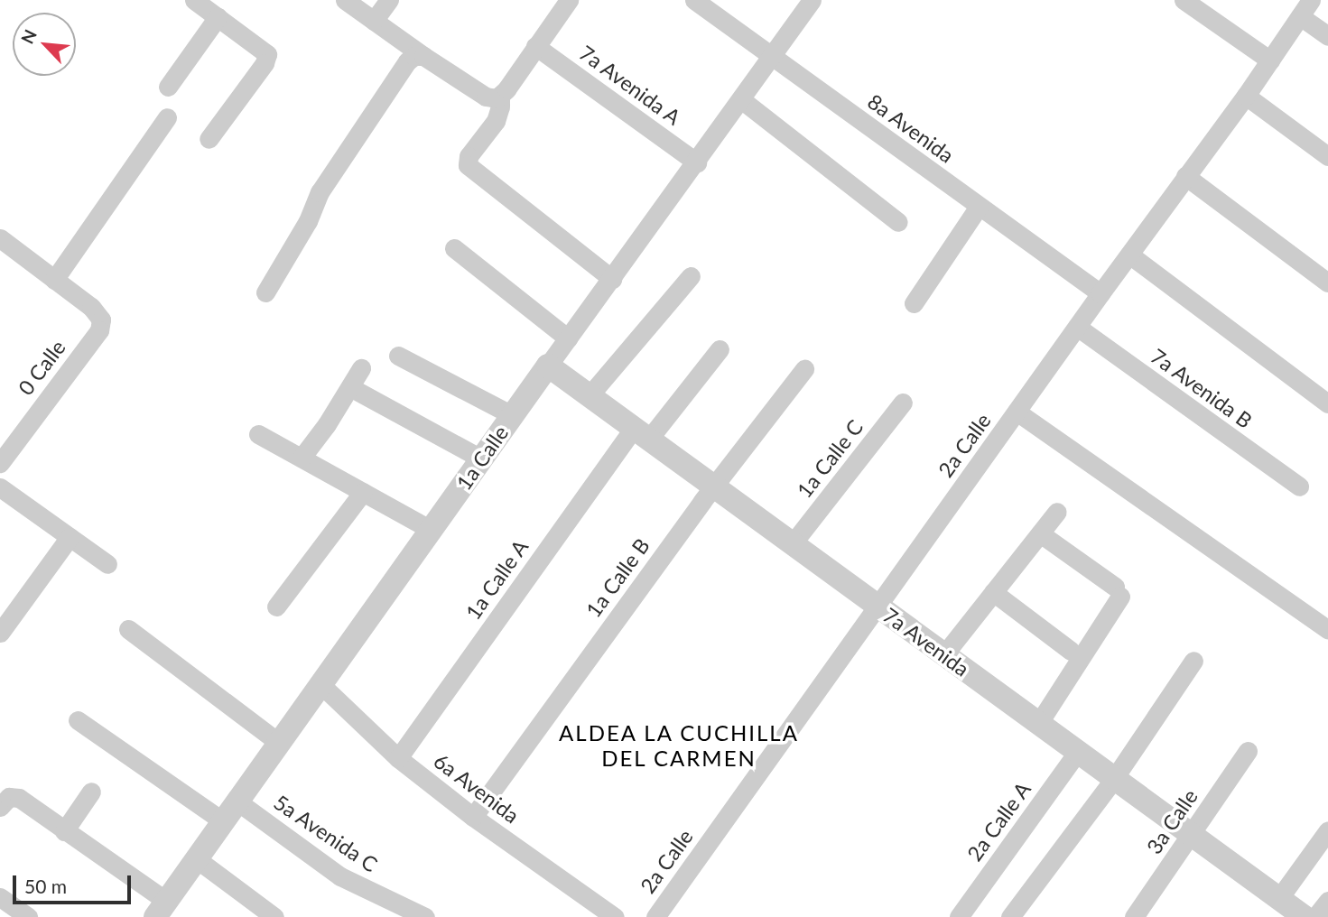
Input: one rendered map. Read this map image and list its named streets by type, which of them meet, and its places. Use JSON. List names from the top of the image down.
{
  "streets": {
    "street": [
      "7a Avenida A",
      "8a Avenida",
      "0 Calle",
      "7a Avenida B",
      "2a Calle",
      "1a Calle",
      "1a Calle C",
      "1a Calle B",
      "1a Calle A",
      "7a Avenida",
      "6a Avenida",
      "2a Calle A",
      "3a Calle",
      "5a Avenida C"
    ]
  },
  "crossings": [
    ["7a Avenida A", "1a Calle"],
    ["8a Avenida", "2a Calle"],
    ["8a Avenida", "1a Calle"],
    ["7a Avenida B", "2a Calle"],
    ["2a Calle", "7a Avenida"],
    ["1a Calle", "7a Avenida"],
    ["1a Calle", "6a Avenida"],
    ["1a Calle", "5a Avenida C"],
    ["1a Calle C", "7a Avenida"],
    ["1a Calle B", "7a Avenida"],
    ["1a Calle B", "6a Avenida"],
    ["1a Calle A", "7a Avenida"],
    ["1a Calle A", "6a Avenida"],
    ["7a Avenida", "2a Calle A"],
    ["7a Avenida", "3a Calle"]
  ],
  "districts": ["ALDEA LA CUCHILLA DEL CARMEN"],
  "scale_bar": "50 m",
  "north": "top left"
}
